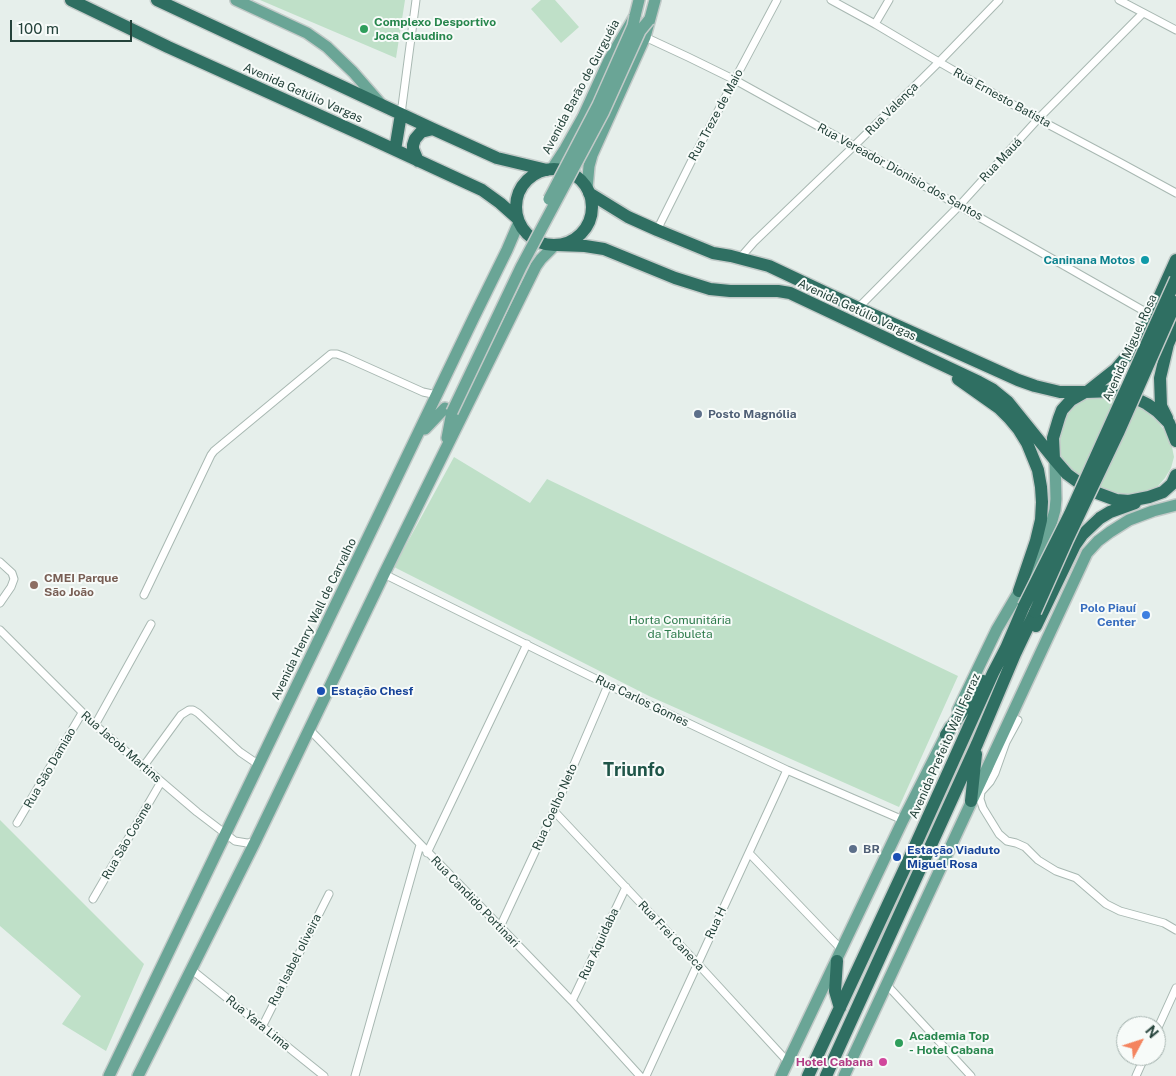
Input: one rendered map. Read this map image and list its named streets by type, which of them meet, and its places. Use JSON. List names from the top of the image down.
{
  "streets": {
    "highway": [
      "Avenida Barão de Gurguéia",
      "Avenida Getúlio Vargas",
      "Avenida Miguel Rosa",
      "Avenida Henry Wall de Carvalho",
      "Avenida Prefeito Wall Ferraz"
    ],
    "street": [
      "Rua Ernesto Batista",
      "Rua Valença",
      "Rua Treze de Maio",
      "Rua Mauá",
      "Rua Vereador Dionisio dos Santos",
      "Rua Carlos Gomes",
      "Rua Jacob Martins",
      "Rua São Damiao",
      "Rua Coelho Neto",
      "Rua São Cosme",
      "Rua Candido Portinari",
      "Rua H",
      "Rua Frei Caneca",
      "Rua Aquidaba",
      "Rua Isabel oliveira",
      "Rua Yara Lima"
    ]
  },
  "crossings": [
    ["Avenida Barão de Gurguéia", "Avenida Getúlio Vargas"],
    ["Avenida Barão de Gurguéia", "Avenida Henry Wall de Carvalho"],
    ["Avenida Getúlio Vargas", "Rua Valença"],
    ["Avenida Getúlio Vargas", "Rua Treze de Maio"],
    ["Avenida Getúlio Vargas", "Rua Mauá"],
    ["Avenida Getúlio Vargas", "Avenida Henry Wall de Carvalho"],
    ["Avenida Getúlio Vargas", "Avenida Prefeito Wall Ferraz"],
    ["Rua Ernesto Batista", "Rua Valença"],
    ["Rua Ernesto Batista", "Rua Mauá"],
    ["Rua Valença", "Rua Vereador Dionisio dos Santos"],
    ["Rua Treze de Maio", "Rua Vereador Dionisio dos Santos"],
    ["Rua Mauá", "Rua Vereador Dionisio dos Santos"],
    ["Avenida Miguel Rosa", "Avenida Prefeito Wall Ferraz"],
    ["Avenida Henry Wall de Carvalho", "Rua Jacob Martins"],
    ["Rua Carlos Gomes", "Avenida Prefeito Wall Ferraz"],
    ["Rua Carlos Gomes", "Rua Coelho Neto"],
    ["Rua Carlos Gomes", "Rua H"],
    ["Avenida Prefeito Wall Ferraz", "Rua Frei Caneca"],
    ["Rua Jacob Martins", "Rua São Damiao"],
    ["Rua Jacob Martins", "Rua São Cosme"],
    ["Rua Coelho Neto", "Rua Candido Portinari"],
    ["Rua Coelho Neto", "Rua Frei Caneca"],
    ["Rua Candido Portinari", "Rua Aquidaba"],
    ["Rua H", "Rua Frei Caneca"],
    ["Rua Frei Caneca", "Rua Aquidaba"],
    ["Rua Isabel oliveira", "Rua Yara Lima"]
  ],
  "districts": ["Triunfo"],
  "parks": ["Horta Comunitária da Tabuleta"],
  "places": [
    "Complexo Desportivo Joca Claudino",
    "Caninana Motos",
    "Posto Magnólia",
    "CMEI Parque São João",
    "Polo Piauí Center",
    "Estação Chesf",
    "BR",
    "Estação Viaduto Miguel Rosa",
    "Academia Top - Hotel Cabana",
    "Hotel Cabana"
  ],
  "scale_bar": "100 m",
  "north": "top right"
}
